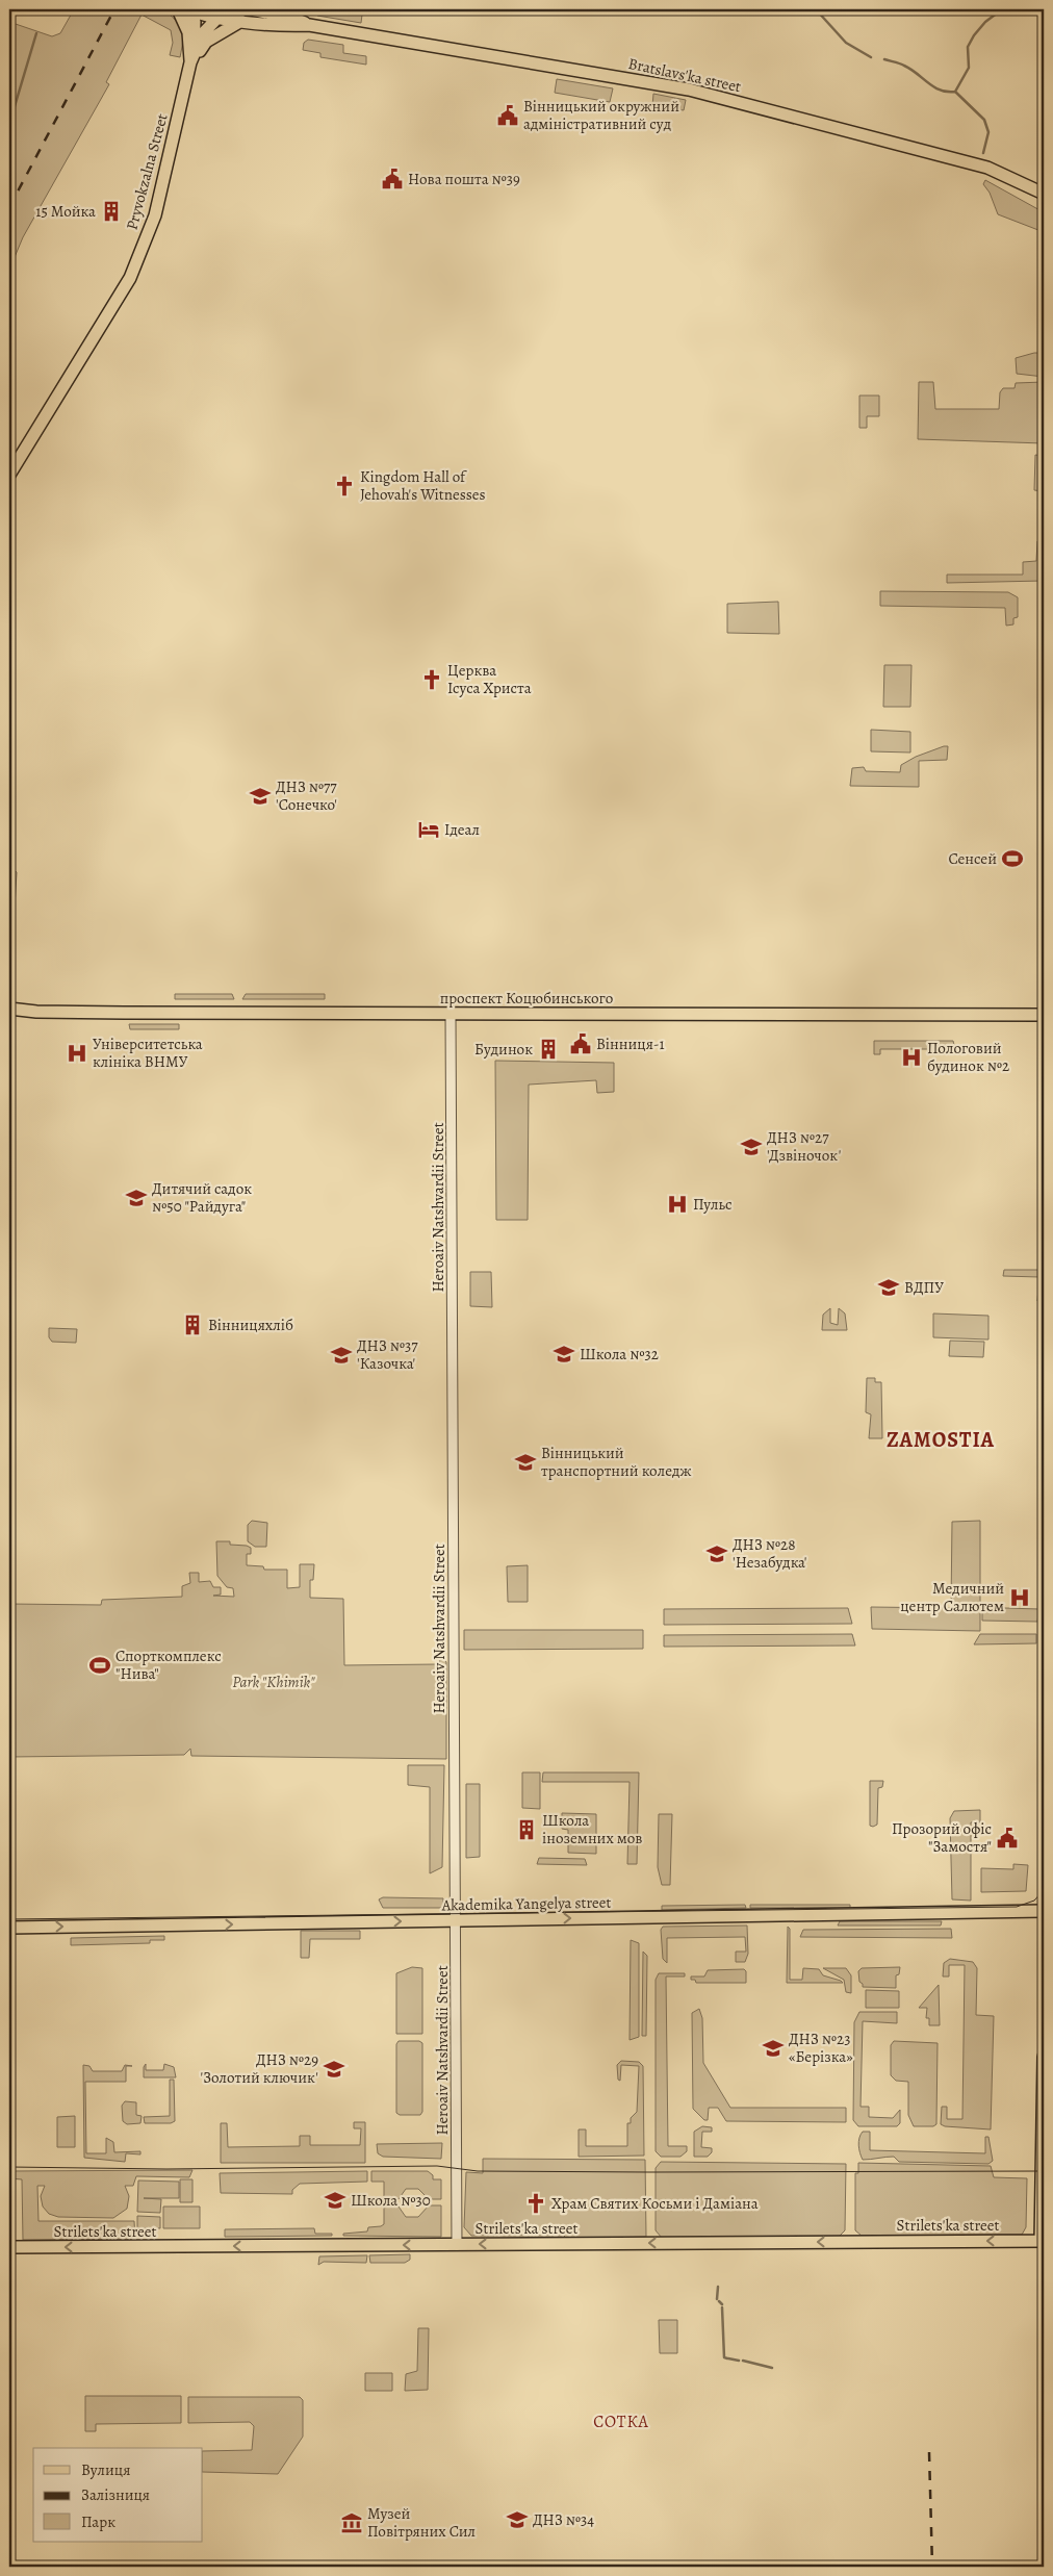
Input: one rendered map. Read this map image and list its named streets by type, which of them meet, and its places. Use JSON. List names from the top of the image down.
{
  "streets": {
    "main road": [
      "Bratslavs'ka street",
      "Pryvokzalna Street",
      "проспект Коцюбинського",
      "Akademika Yangelya street",
      "Strilets'ka street"
    ],
    "street": ["Heroaiv Natshvardii Street"]
  },
  "crossings": [
    ["Bratslavs'ka street", "Pryvokzalna Street"],
    ["проспект Коцюбинського", "Heroaiv Natshvardii Street"],
    ["Heroaiv Natshvardii Street", "Akademika Yangelya street"],
    ["Heroaiv Natshvardii Street", "Strilets'ka street"]
  ],
  "one_way": ["Akademika Yangelya street", "Strilets'ka street"],
  "districts": ["ZAMOSTIA", "СОТКА"],
  "parks": ["Park \"Khimik\""],
  "places": {
    "public building": [
      "Вінницький окружний адміністративний суд",
      "Нова пошта №39",
      "Вінниця-1",
      "Прозорий офіс \"Замостя\""
    ],
    "building": [
      "15 Мойка",
      "Будинок",
      "Вінницяхліб",
      "Школа іноземних мов"
    ],
    "church": ["Kingdom Hall of Jehovah's Witnesses", "Церква Ісуса Христа", "Храм Святих Косьми і Даміана"],
    "school or university": [
      "ДНЗ №77 'Сонечко'",
      "ДНЗ №27 'Дзвіночок'",
      "Дитячий садок №50 \"Райдуга\"",
      "ВДПУ",
      "Школа №32",
      "ДНЗ №37 'Казочка'",
      "Вінницький транспортний коледж",
      "ДНЗ №28 'Незабудка'",
      "ДНЗ №23 «Берізка»",
      "ДНЗ №29 'Золотий ключик'",
      "Школа №30",
      "ДНЗ №34"
    ],
    "hotel": ["Ідеал"],
    "sports": ["Сенсей", "Спорткомплекс \"Нива\""],
    "hospital": [
      "Університетська клініка ВНМУ",
      "Пологовий будинок №2",
      "Пульс",
      "Медичний центр Салютем"
    ],
    "museum": ["Музей Повітряних Сил"]
  },
  "legend": ["Вулиця", "Залізниця", "Парк"]
}
